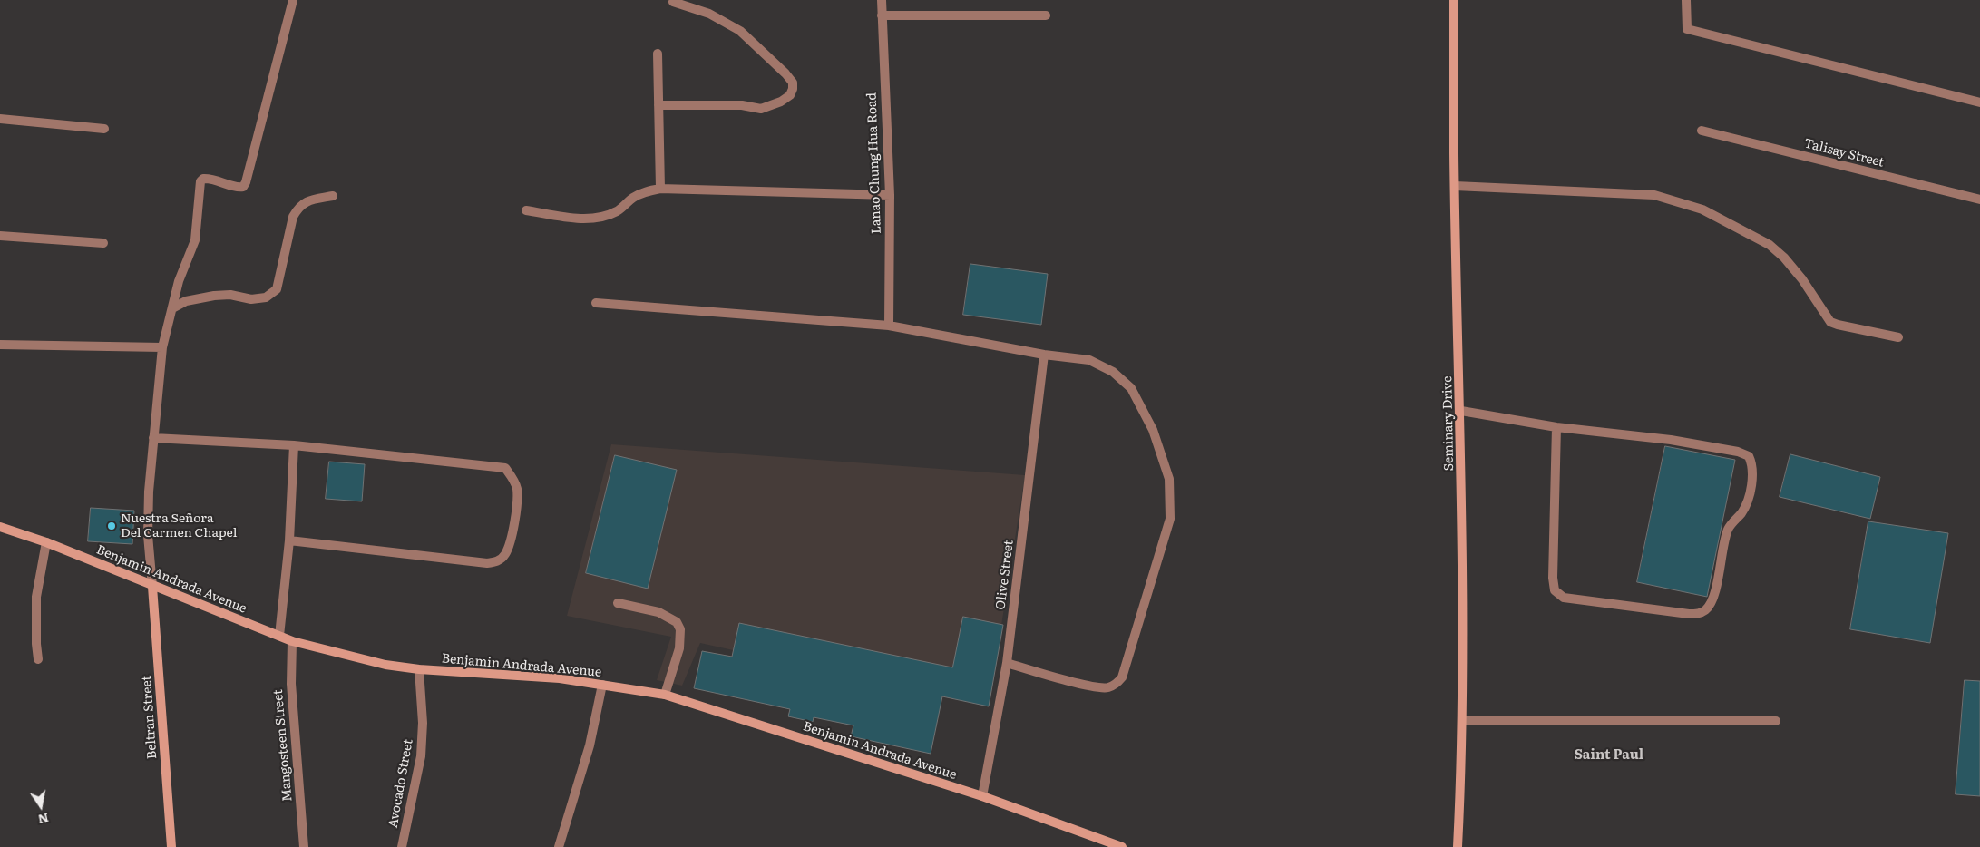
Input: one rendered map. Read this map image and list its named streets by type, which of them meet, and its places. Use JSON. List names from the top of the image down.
{
  "streets": {
    "street": [
      "Talisay Street",
      "Lanao Chung Hua Road",
      "Seminary Drive",
      "Olive Street",
      "Benjamin Andrada Avenue",
      "Beltran Street",
      "Mangosteen Street",
      "Avocado Street"
    ]
  },
  "crossings": [
    ["Olive Street", "Benjamin Andrada Avenue"],
    ["Benjamin Andrada Avenue", "Beltran Street"],
    ["Benjamin Andrada Avenue", "Mangosteen Street"],
    ["Benjamin Andrada Avenue", "Avocado Street"]
  ],
  "districts": ["Saint Paul"],
  "places": ["Nuestra Señora Del Carmen Chapel"],
  "north": "bottom"
}
